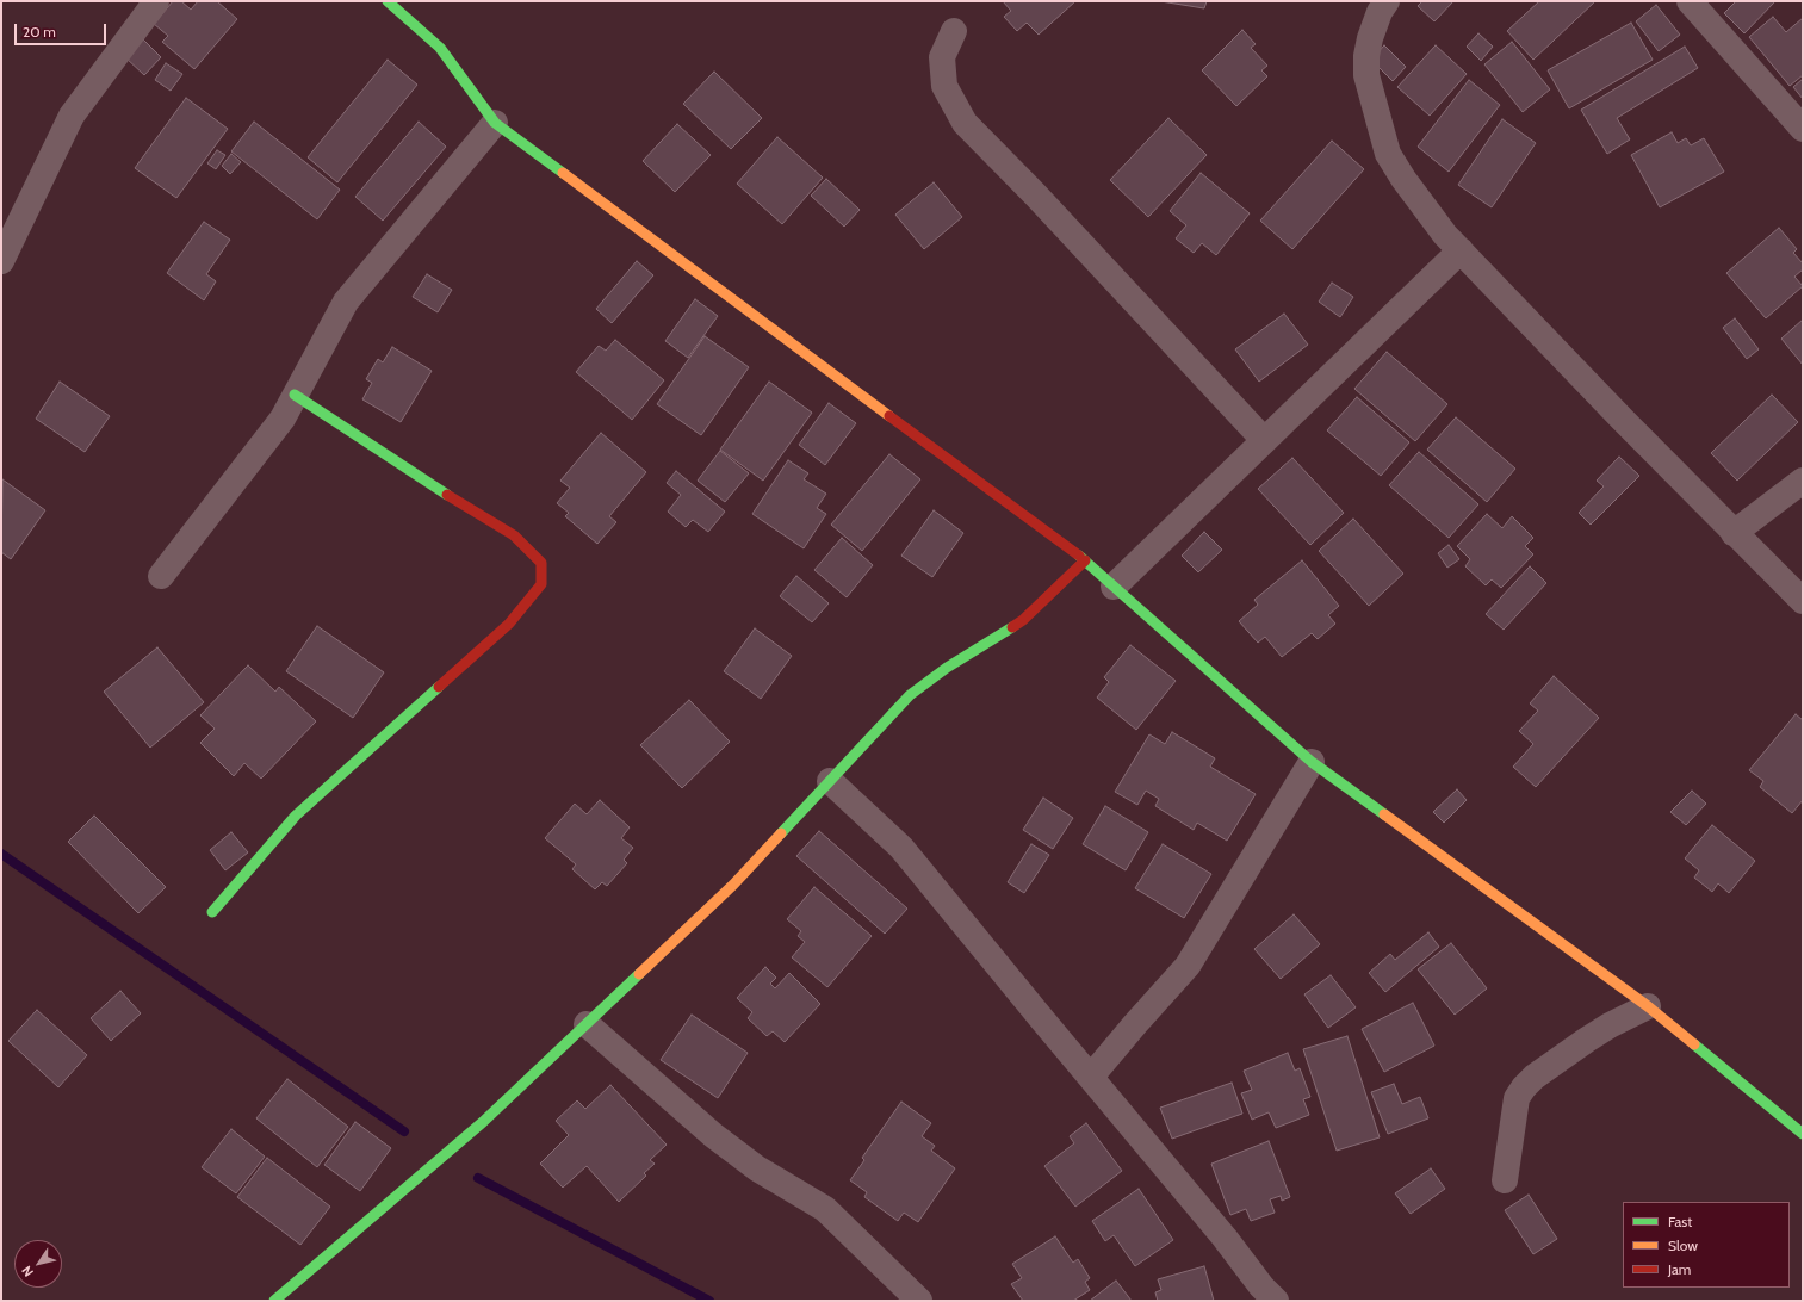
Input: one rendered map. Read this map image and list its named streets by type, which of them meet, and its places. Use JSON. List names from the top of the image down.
{
  "legend": ["Fast", "Slow", "Jam"],
  "scale_bar": "20 m",
  "north": "bottom left"
}
